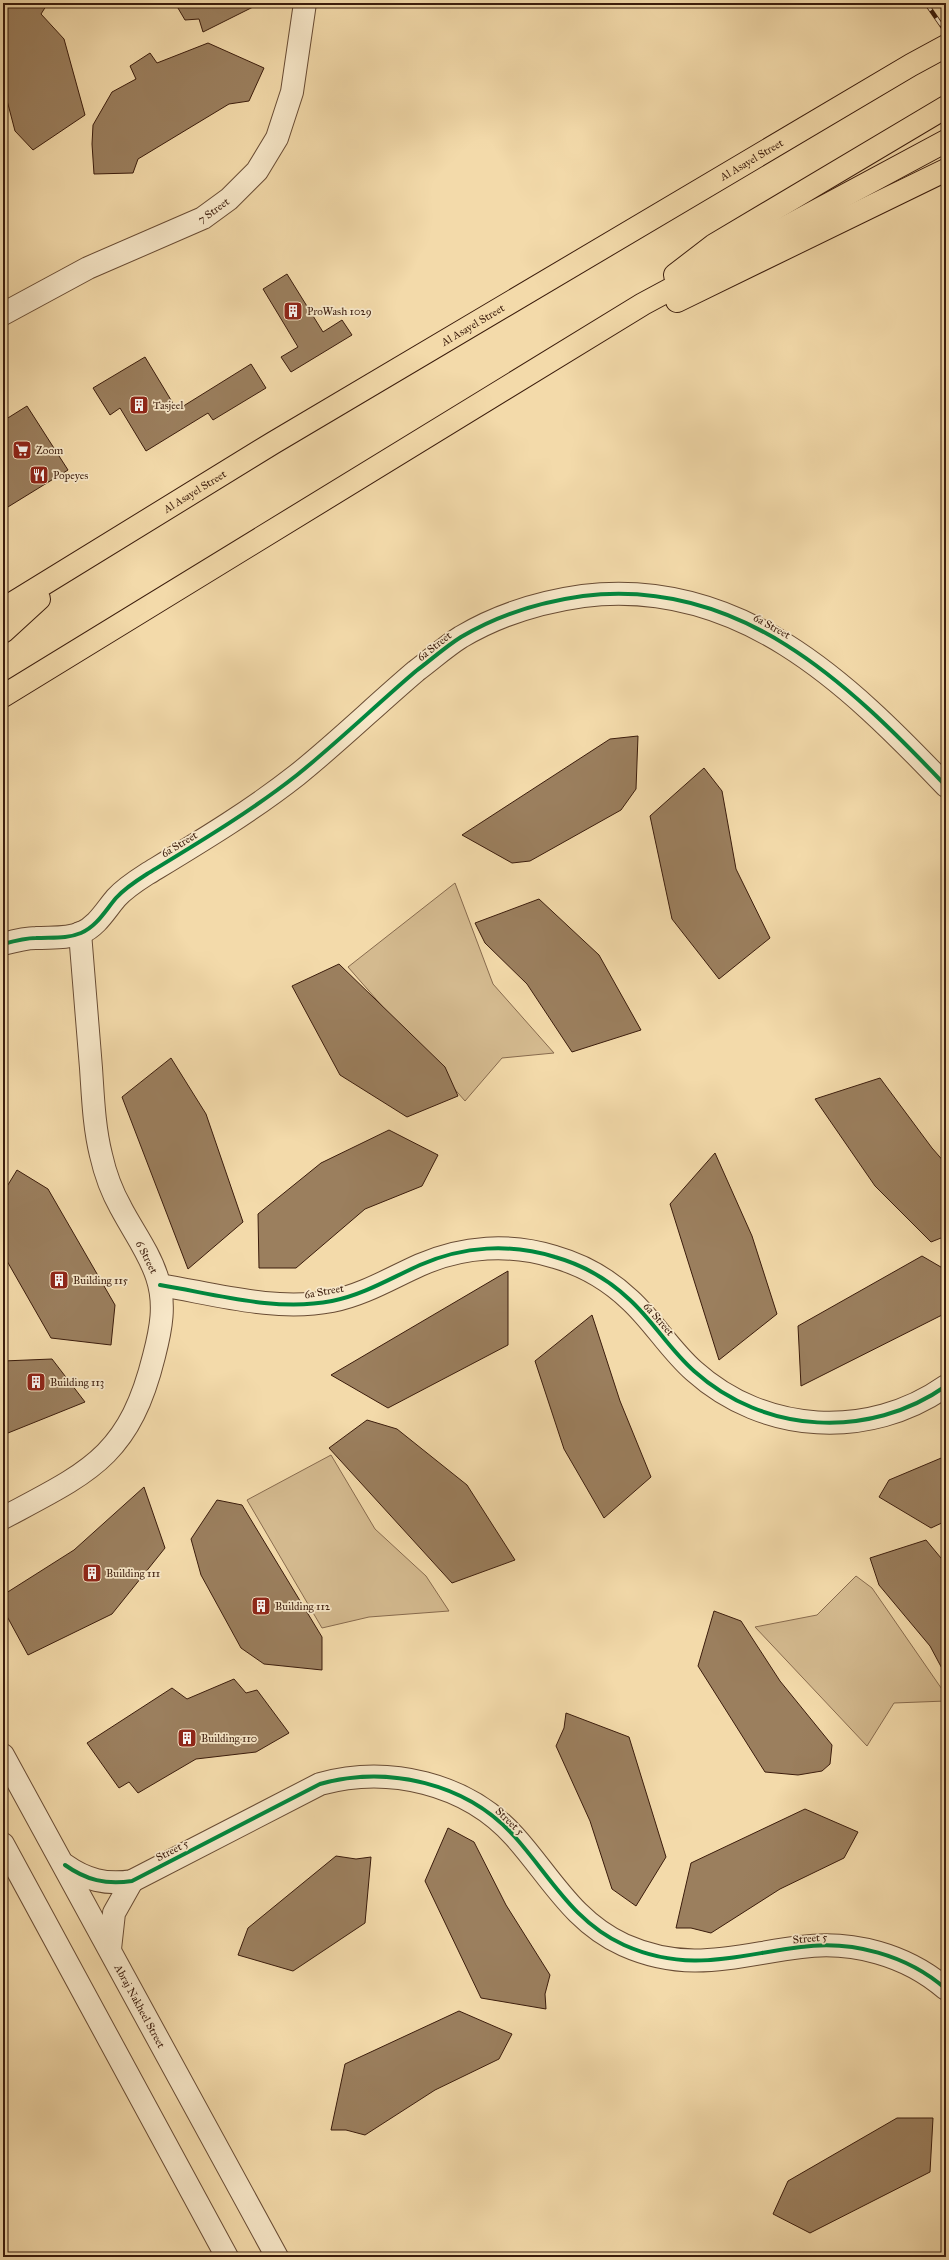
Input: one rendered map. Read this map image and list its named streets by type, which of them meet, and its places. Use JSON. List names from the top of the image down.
{
  "streets": {
    "main road": ["Al Asayel Street"],
    "street": [
      "7 Street",
      "6a Street",
      "6 Street",
      "Street 5",
      "Abraj Nakheel Street"
    ]
  },
  "crossings": [
    ["6a Street", "6 Street"],
    ["Street 5", "Abraj Nakheel Street"]
  ],
  "places": {
    "building": [
      "ProWash 1029",
      "Tasjeel",
      "Building 115",
      "Building 113",
      "Building 111",
      "Building 112",
      "Building 110"
    ],
    "supermarket": ["Zoom"],
    "restaurant": ["Popeyes"]
  }
}
